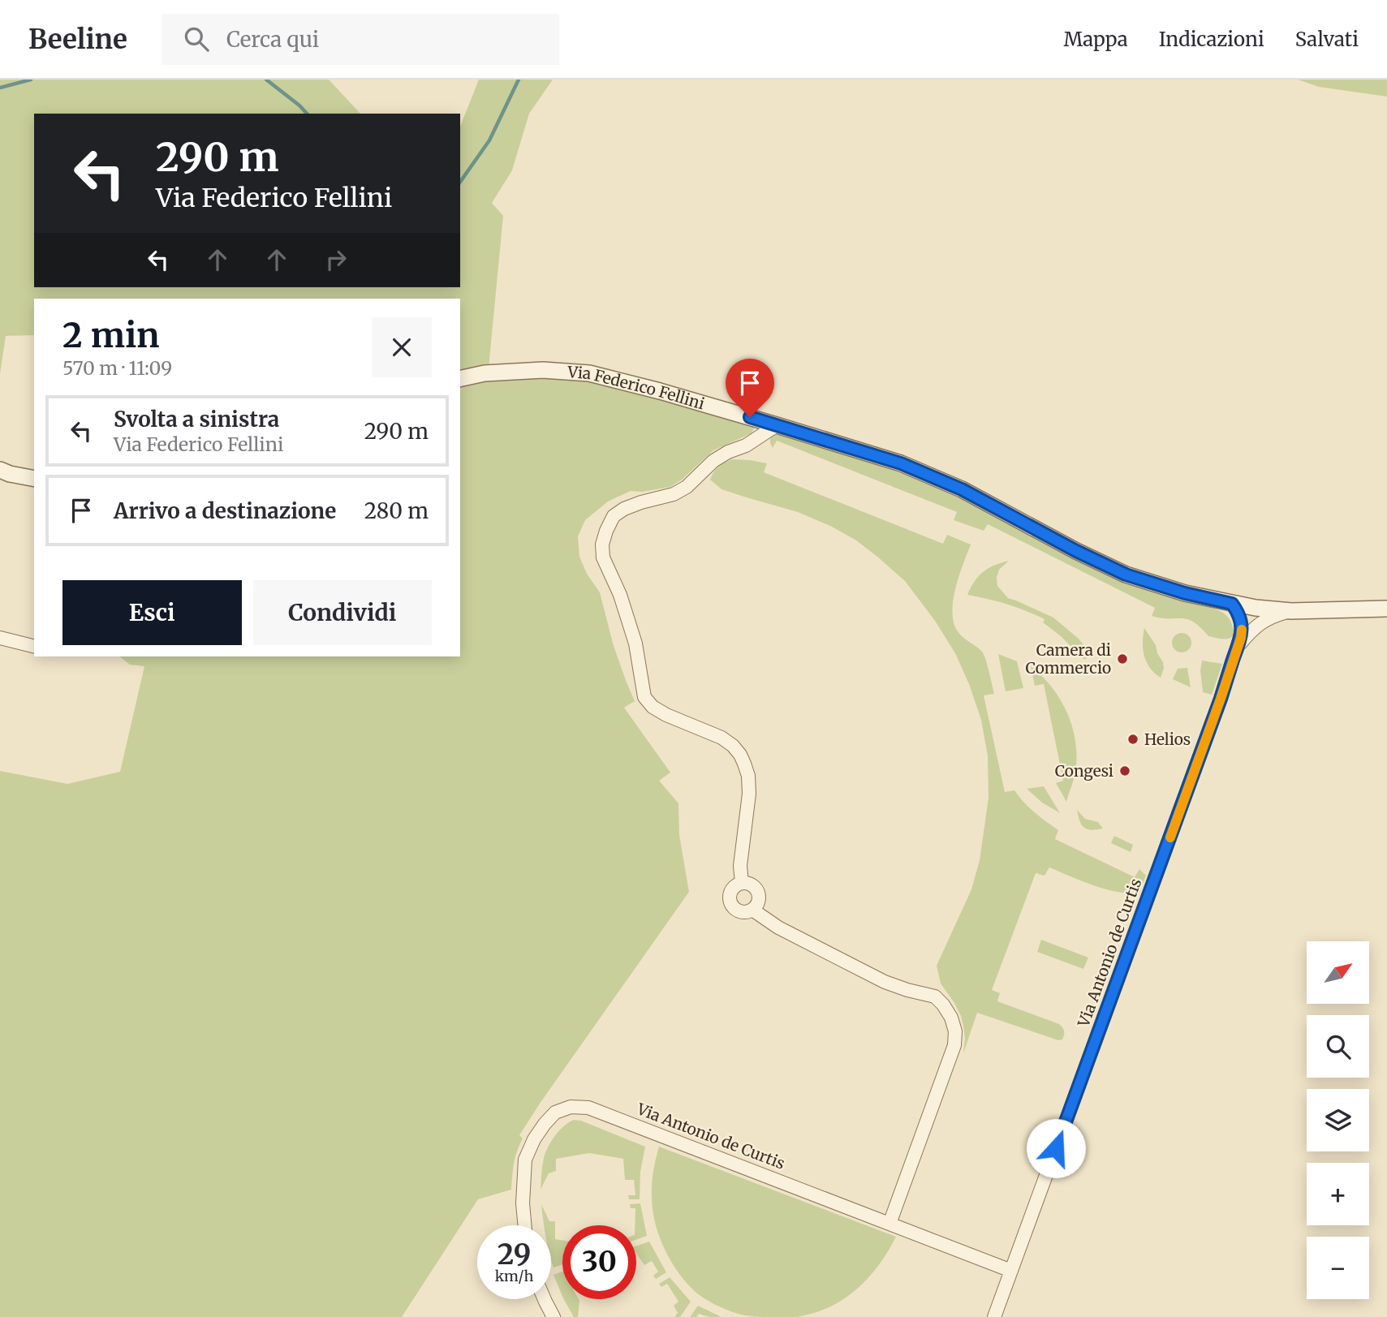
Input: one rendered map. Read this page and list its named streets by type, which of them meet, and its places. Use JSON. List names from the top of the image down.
{
  "streets": {
    "street": ["Via Federico Fellini", "Via Antonio de Curtis"]
  },
  "places": ["Camera di Commercio", "Helios", "Congesi"],
  "north": "top right",
  "page": {
    "header": "Beeline",
    "search": "Cerca qui",
    "nav": ["Mappa", "Indicazioni", "Salvati"],
    "turn": ["290 m", "Via Federico Fellini"],
    "heading": ["2 min", "570 m · 11:09"],
    "list": [
      {
        "name": "Svolta a sinistra",
        "note": "Via Federico Fellini",
        "value": "290 m"
      },
      {
        "name": "Arrivo a destinazione",
        "value": "280 m"
      }
    ],
    "buttons": ["Esci", "Condividi"],
    "map_buttons": ["+", "−"],
    "speed": "29 km/h",
    "limit": "30"
  }
}
